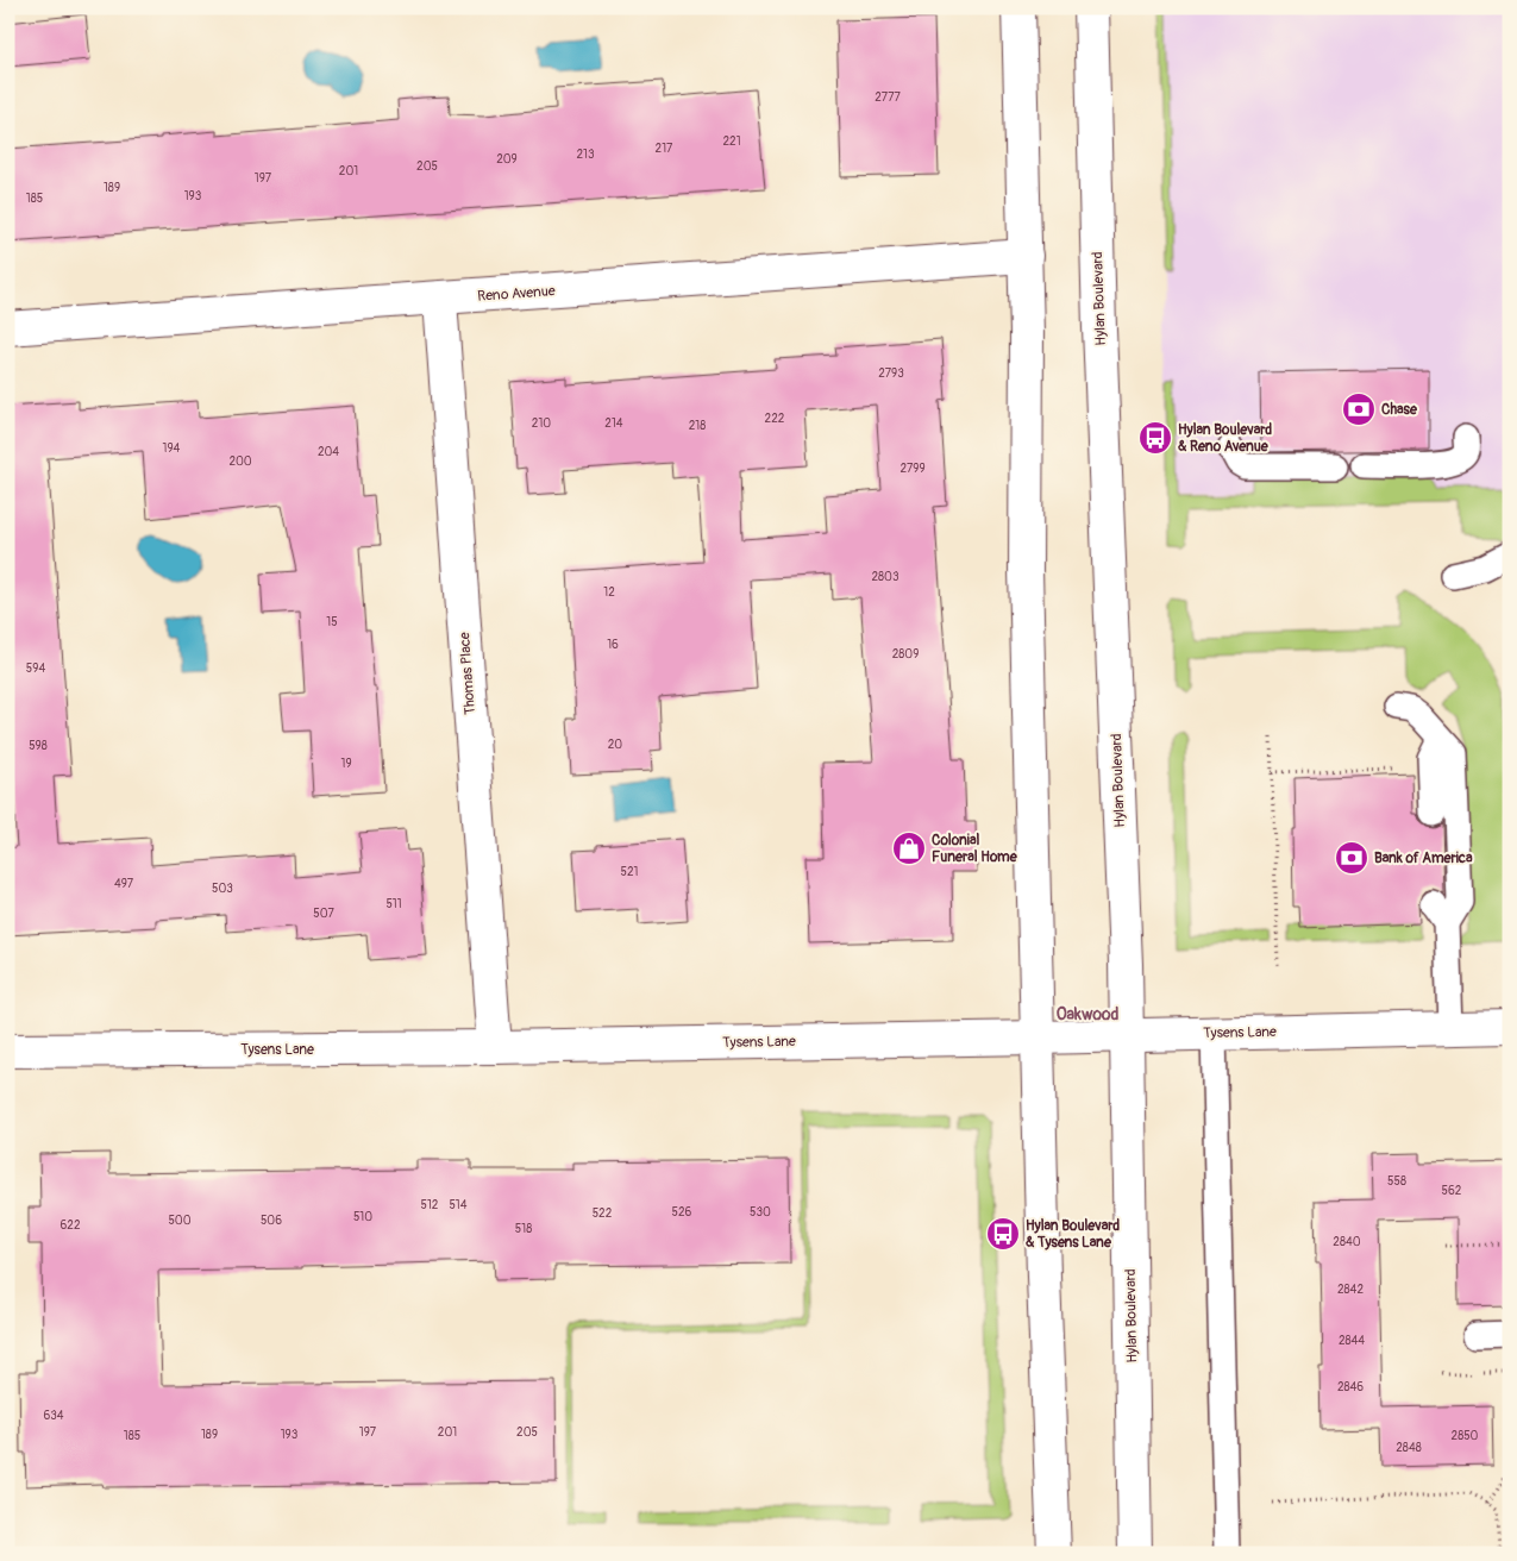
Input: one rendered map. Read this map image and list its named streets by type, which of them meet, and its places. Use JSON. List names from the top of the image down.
{
  "streets": {
    "street": [
      "Reno Avenue",
      "Hylan Boulevard",
      "Thomas Place",
      "Tysens Lane"
    ]
  },
  "crossings": [
    ["Reno Avenue", "Thomas Place"],
    ["Hylan Boulevard", "Tysens Lane"],
    ["Thomas Place", "Tysens Lane"]
  ],
  "districts": ["Oakwood"],
  "places": {
    "bank": ["Chase", "Bank of America"],
    "bus stop": ["Hylan Boulevard & Reno Avenue", "Hylan Boulevard & Tysens Lane"],
    "shop": ["Colonial Funeral Home"]
  },
  "house_numbers": [
    "2777",
    "221",
    "217",
    "213",
    "209",
    "205",
    "201",
    "197",
    "189",
    "193",
    "185",
    "2793",
    "222",
    "210",
    "214",
    "218",
    "194",
    "204",
    "200",
    "2799",
    "2803",
    "12",
    "15",
    "16",
    "2809",
    "594",
    "20",
    "598",
    "19",
    "521",
    "497",
    "503",
    "511",
    "507",
    "558",
    "562",
    "512",
    "514",
    "526",
    "530",
    "522",
    "510",
    "500",
    "506",
    "622",
    "518",
    "2840",
    "2842",
    "2844",
    "2846",
    "634",
    "197",
    "201",
    "205",
    "189",
    "193",
    "185",
    "2850",
    "2848"
  ]
}
